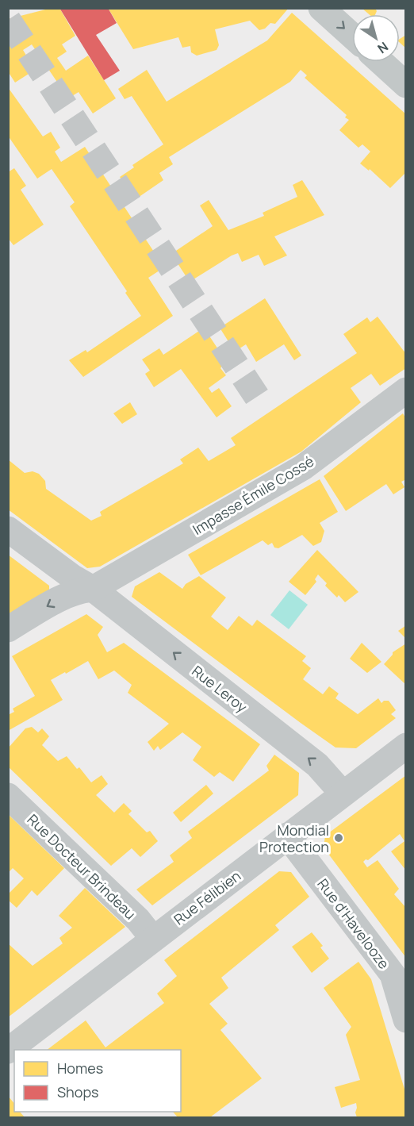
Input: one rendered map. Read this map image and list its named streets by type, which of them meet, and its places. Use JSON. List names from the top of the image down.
{
  "streets": {
    "street": [
      "Impasse Émile Cossé",
      "Rue Leroy",
      "Rue Docteur Brindeau",
      "Rue Félibien",
      "Rue d'Havelooze"
    ]
  },
  "crossings": [
    ["Impasse Émile Cossé", "Rue Leroy"],
    ["Rue Leroy", "Rue Félibien"],
    ["Rue Docteur Brindeau", "Rue Félibien"],
    ["Rue Félibien", "Rue d'Havelooze"]
  ],
  "one_way": ["Rue Leroy"],
  "places": ["Mondial Protection"],
  "legend": ["Homes", "Shops"],
  "north": "bottom right"
}
